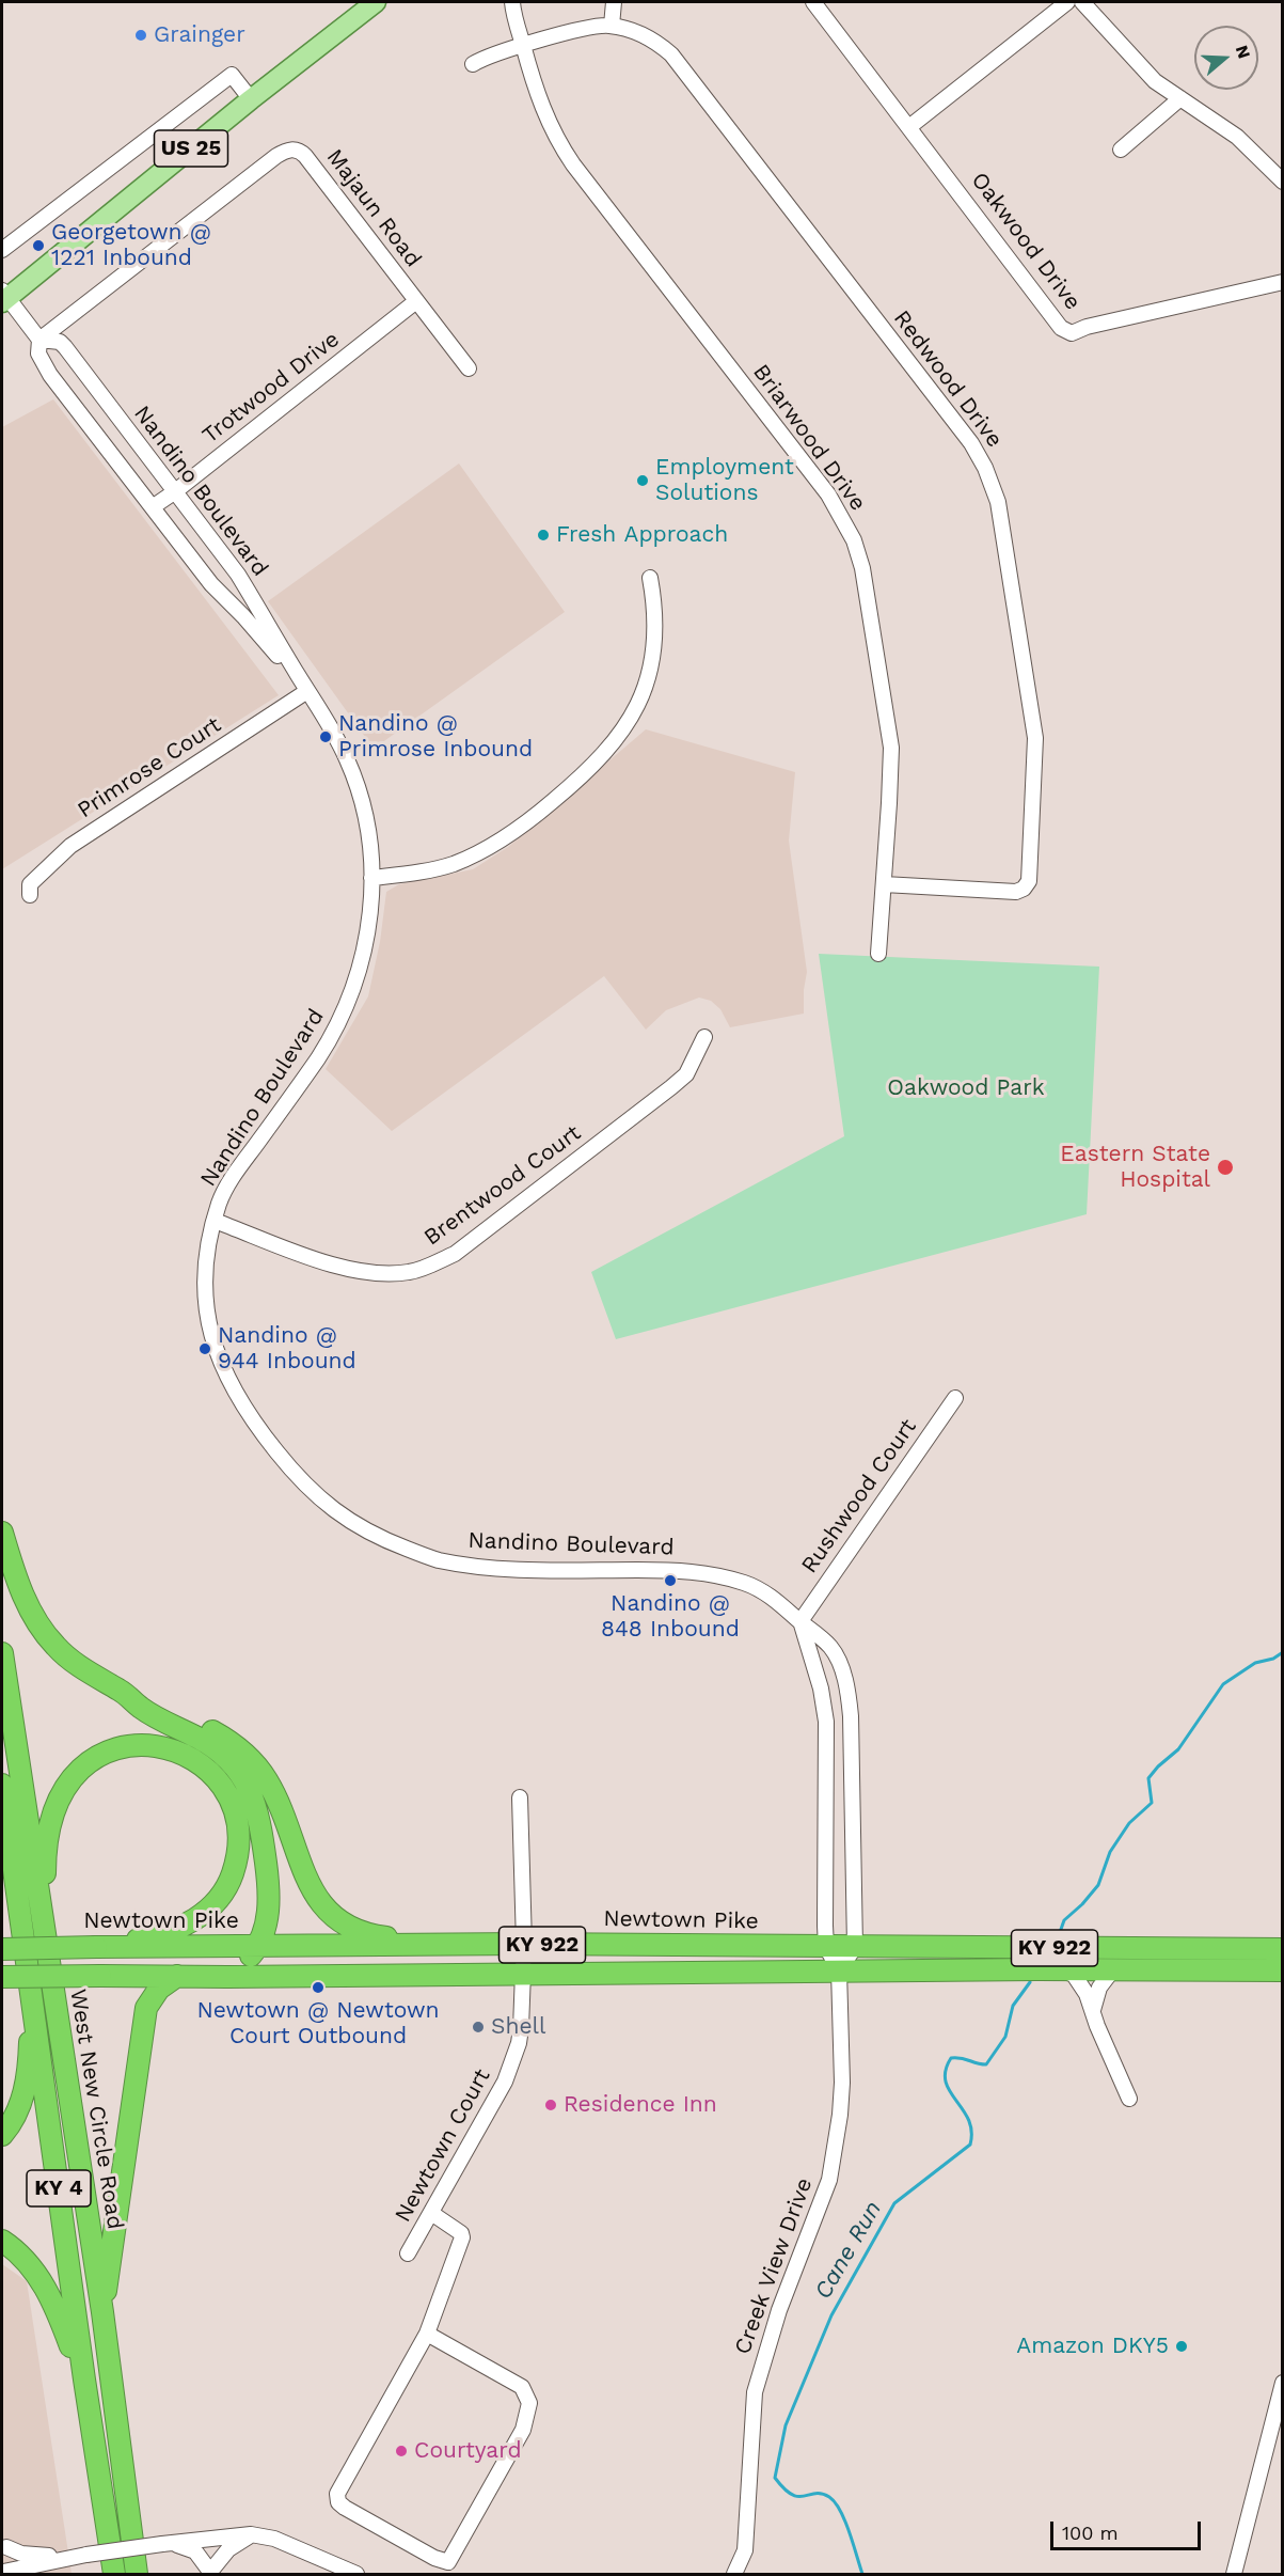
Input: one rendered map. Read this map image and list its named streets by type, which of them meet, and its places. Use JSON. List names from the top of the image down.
{
  "streets": {
    "highway": [
      "Newtown Pike",
      "KY 922",
      "West New Circle Road",
      "KY 4"
    ],
    "main road": ["US 25"],
    "street": [
      "Majaun Road",
      "Oakwood Drive",
      "Redwood Drive",
      "Trotwood Drive",
      "Briarwood Drive",
      "Nandino Boulevard",
      "Primrose Court",
      "Brentwood Court",
      "Rushwood Court",
      "Newtown Court",
      "Creek View Drive"
    ]
  },
  "crossings": [
    ["US 25", "Nandino Boulevard"],
    ["Majaun Road", "Trotwood Drive"],
    ["Majaun Road", "Nandino Boulevard"],
    ["Redwood Drive", "Briarwood Drive"],
    ["Trotwood Drive", "Nandino Boulevard"],
    ["Nandino Boulevard", "Primrose Court"],
    ["Nandino Boulevard", "Brentwood Court"],
    ["Nandino Boulevard", "Rushwood Court"],
    ["Nandino Boulevard", "Newtown Pike"],
    ["Newtown Pike", "Newtown Court"],
    ["KY 922", "Newtown Court"],
    ["KY 922", "Creek View Drive"]
  ],
  "water": ["Cane Run"],
  "parks": ["Oakwood Park"],
  "places": [
    "Grainger",
    "Georgetown @ 1221 Inbound",
    "Employment Solutions",
    "Fresh Approach",
    "Nandino @ Primrose Inbound",
    "Eastern State Hospital",
    "Nandino @ 944 Inbound",
    "Nandino @ 848 Inbound",
    "Newtown @ Newtown Court Outbound",
    "Shell",
    "Residence Inn",
    "Amazon DKY5",
    "Courtyard"
  ],
  "scale_bar": "100 m",
  "north": "right"
}
